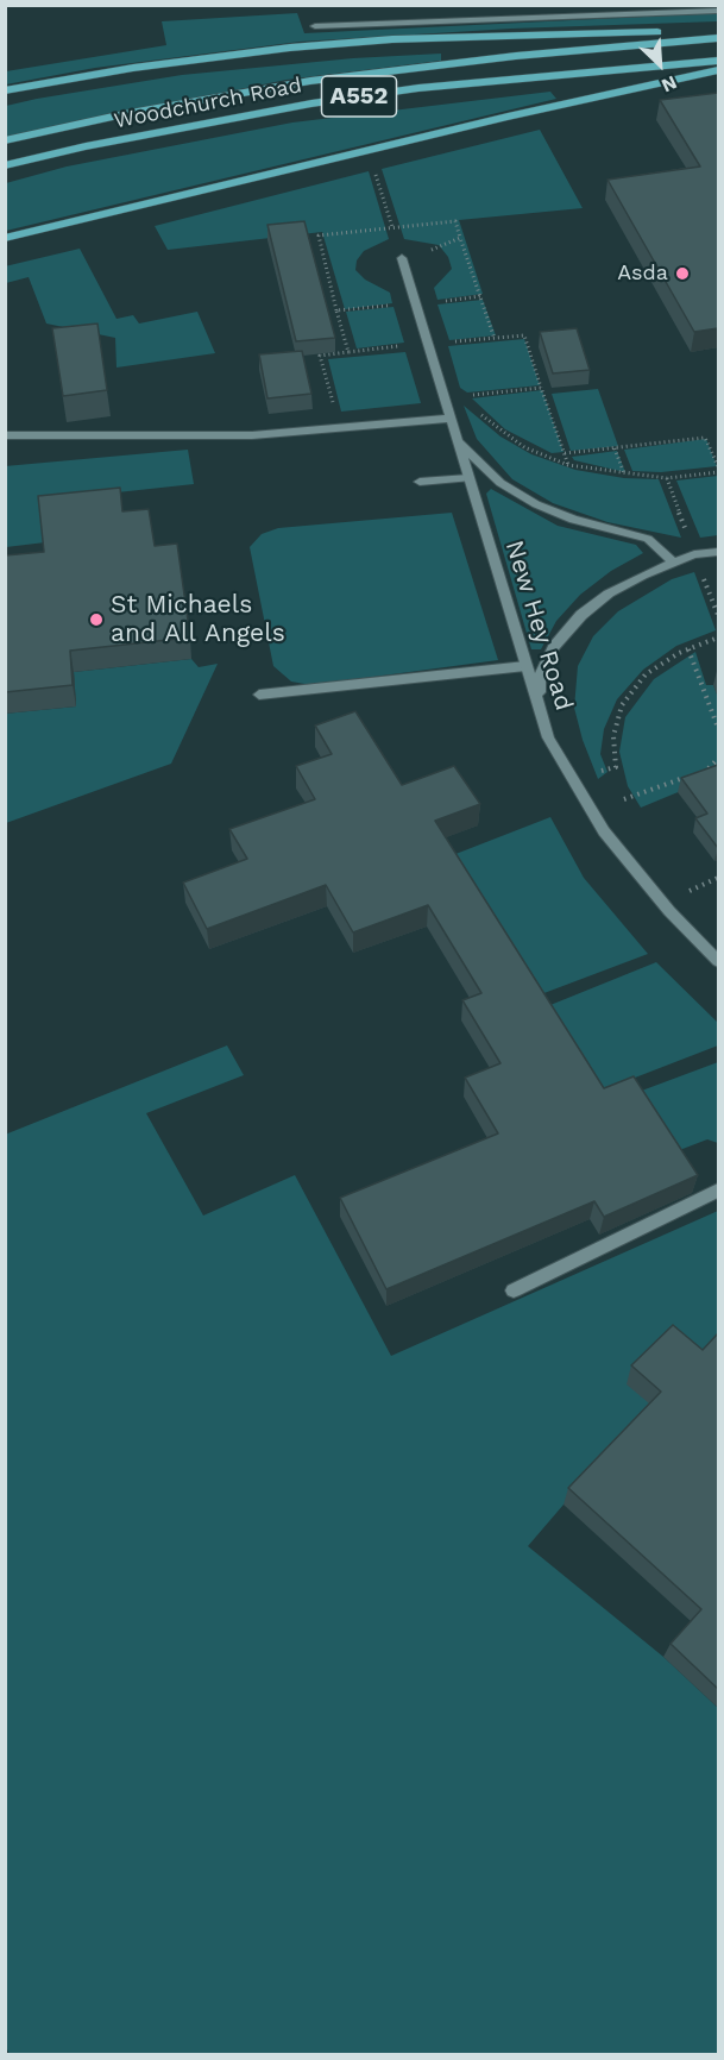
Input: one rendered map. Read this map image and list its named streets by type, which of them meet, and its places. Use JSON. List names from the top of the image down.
{
  "streets": {
    "main road": ["A552", "Woodchurch Road"],
    "street": ["New Hey Road"]
  },
  "places": ["Asda", "St Michaels and All Angels"],
  "north": "bottom right"
}
